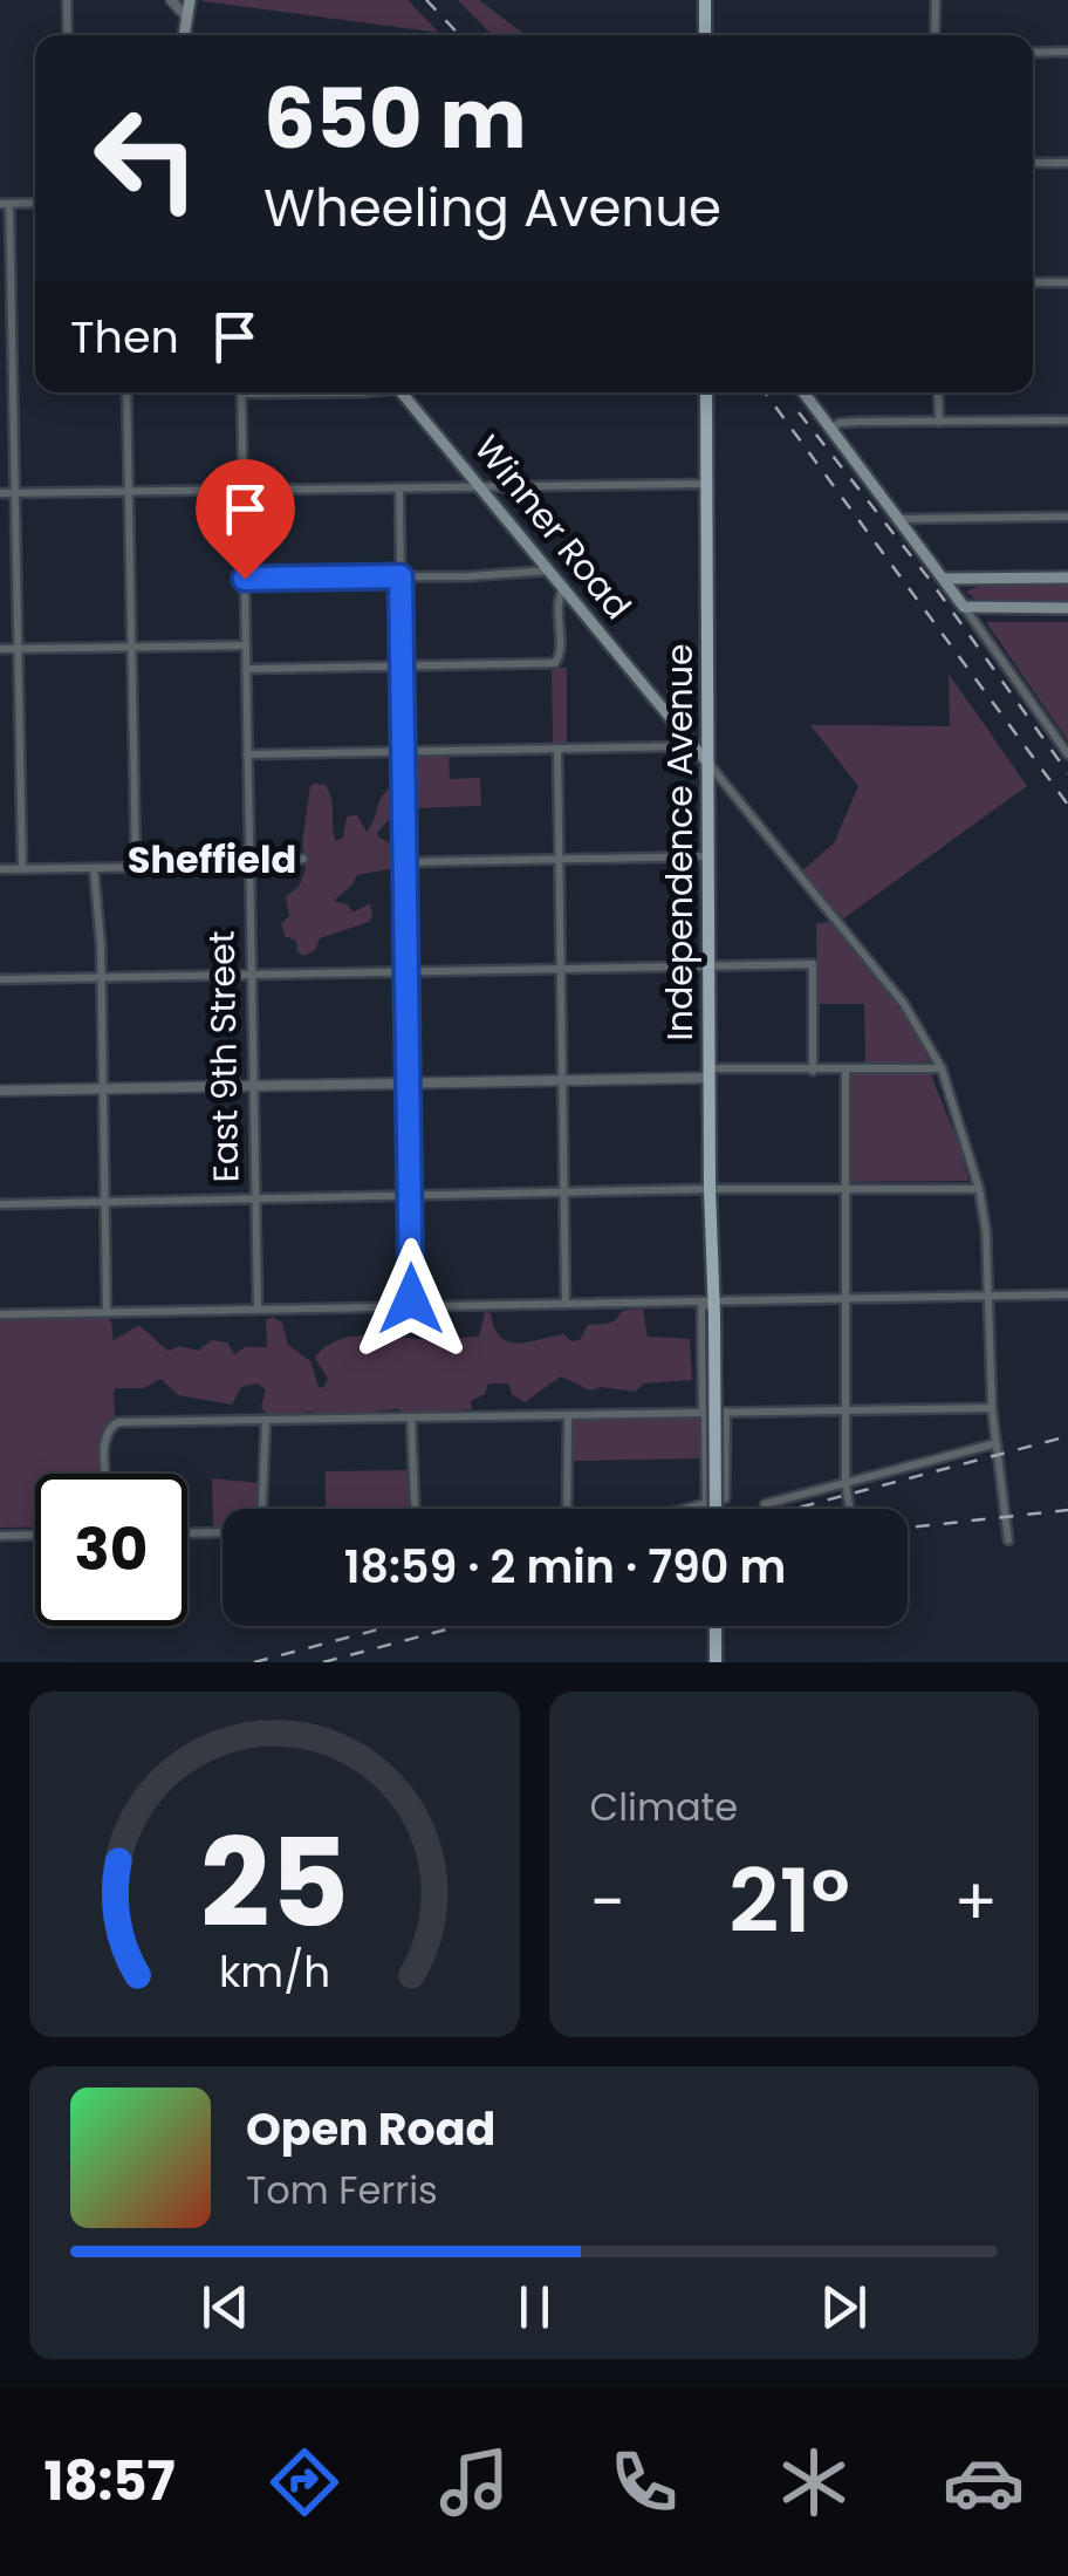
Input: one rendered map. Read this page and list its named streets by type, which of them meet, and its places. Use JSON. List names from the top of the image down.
{
  "streets": {
    "main road": ["Winner Road", "Independence Avenue"],
    "street": ["East 9th Street"]
  },
  "crossings": [
    ["Winner Road", "Independence Avenue"]
  ],
  "districts": ["Sheffield"],
  "page": {
    "turn": ["650 m", "Wheeling Avenue"],
    "then": "Then",
    "limit": "30",
    "trip": "18:59 · 2 min · 790 m",
    "tile": "Climate",
    "heat": ["−", "21°", "+"],
    "song": ["Open Road", "Tom Ferris"],
    "tabs": "18:57",
    "gauge": ["25", "km/h"]
  }
}
